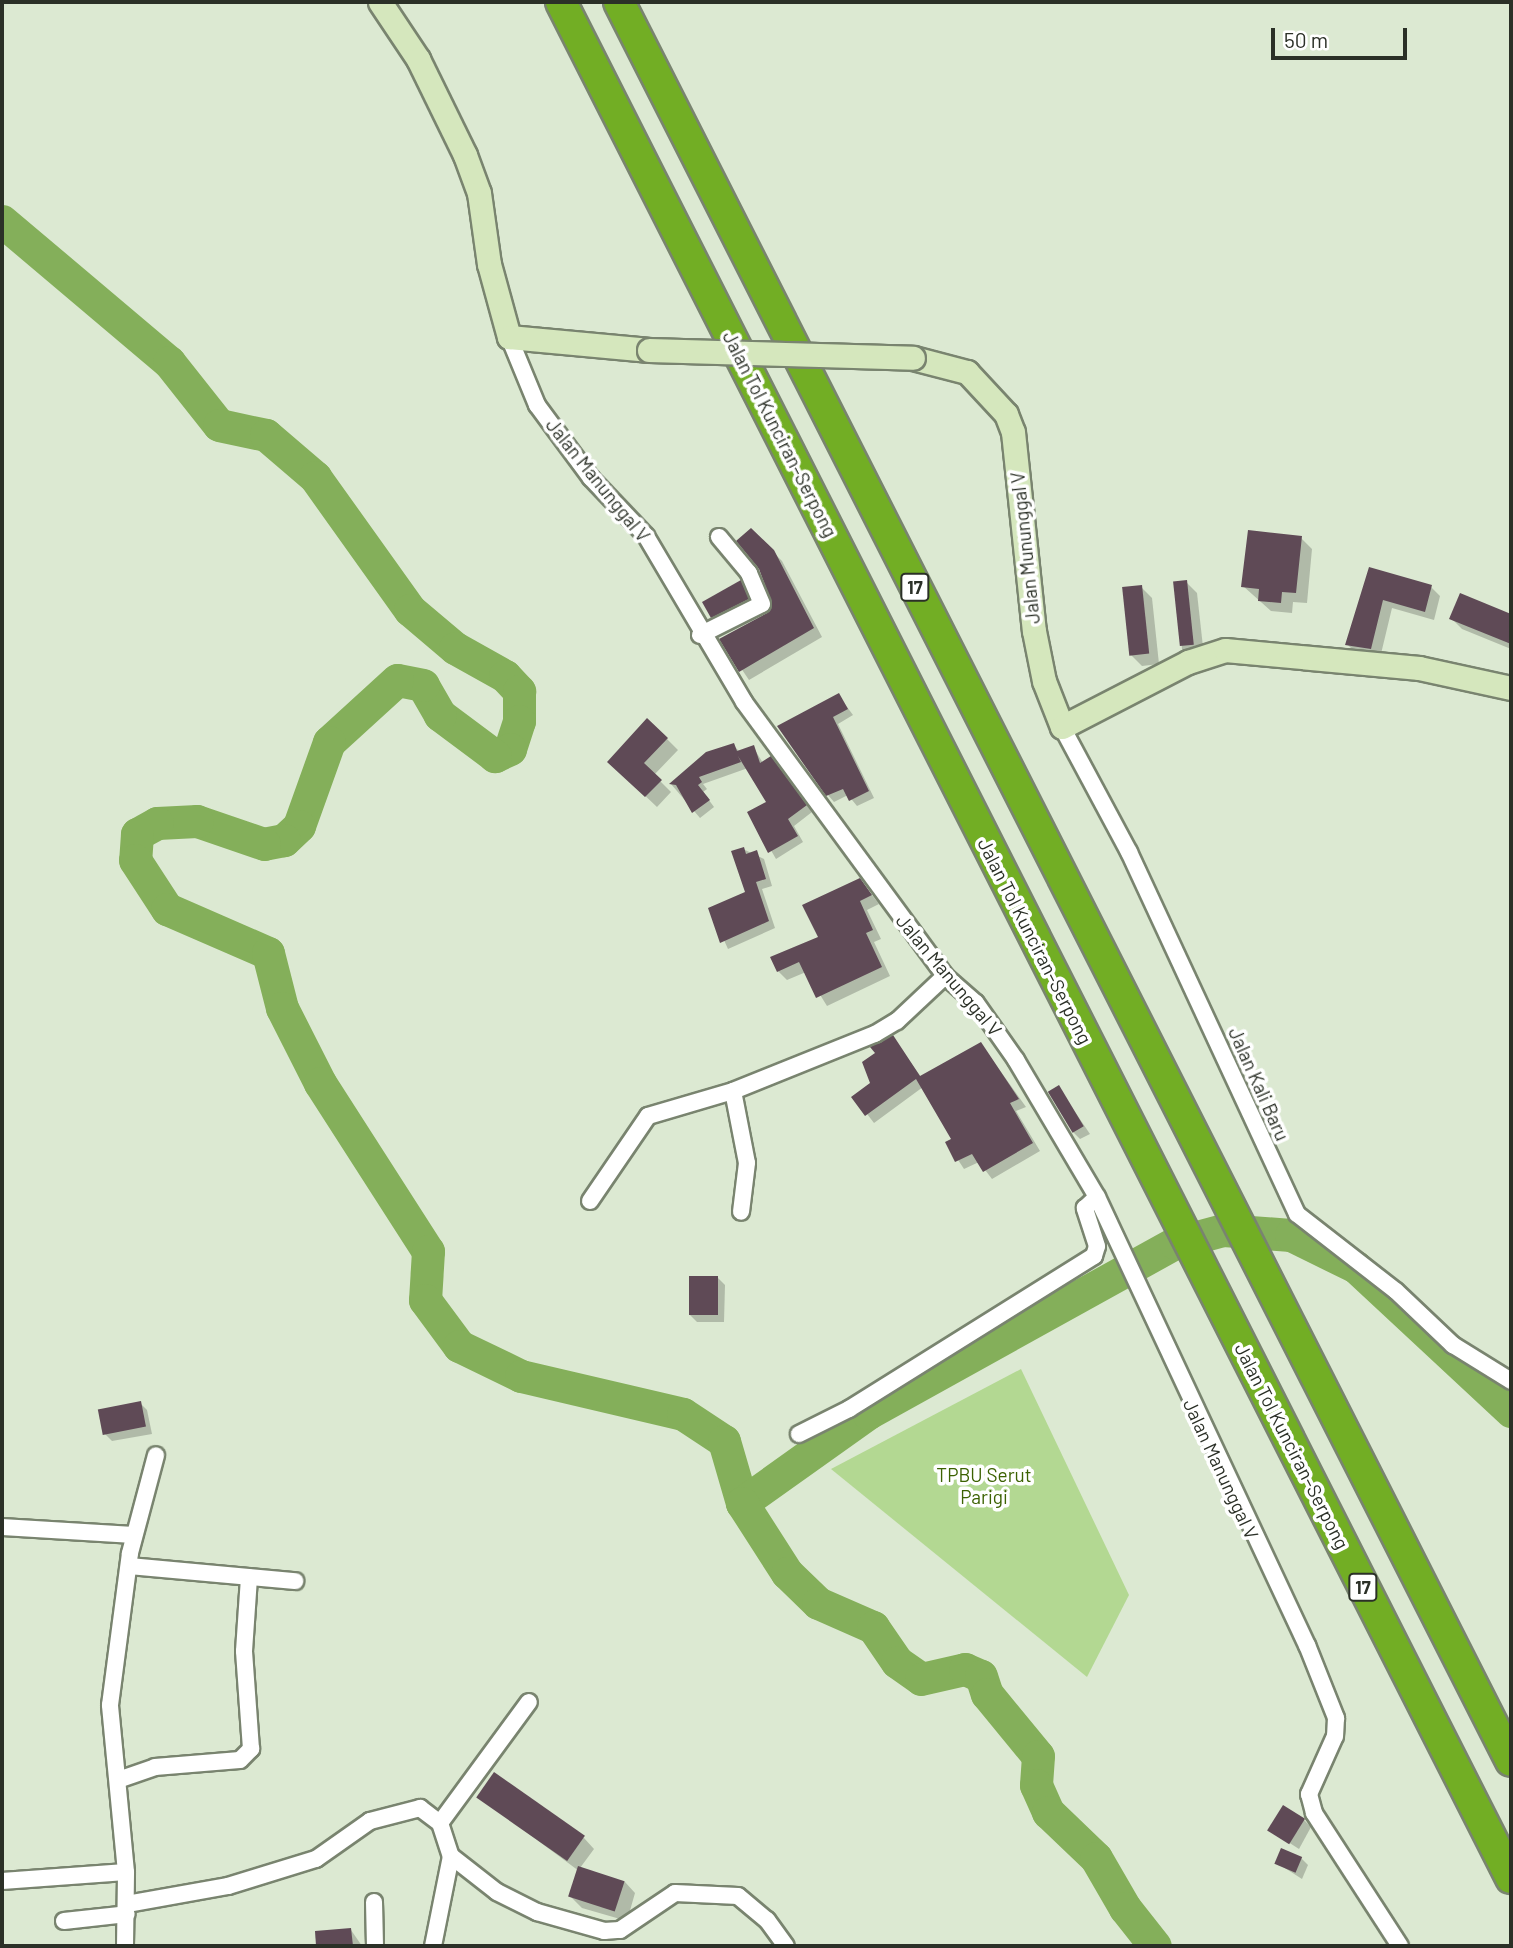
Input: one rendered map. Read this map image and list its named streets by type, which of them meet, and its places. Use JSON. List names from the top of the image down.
{
  "streets": {
    "highway": ["Jalan Tol Kunciran–Serpong", "17"],
    "street": ["Jalan Manunggal V", "Jalan Mununggal V", "Jalan Kali Baru"]
  },
  "crossings": [
    ["Jalan Manunggal V", "Jalan Mununggal V"],
    ["Jalan Mununggal V", "Jalan Kali Baru"]
  ],
  "parks": ["TPBU Serut Parigi"],
  "scale_bar": "50 m"
}
